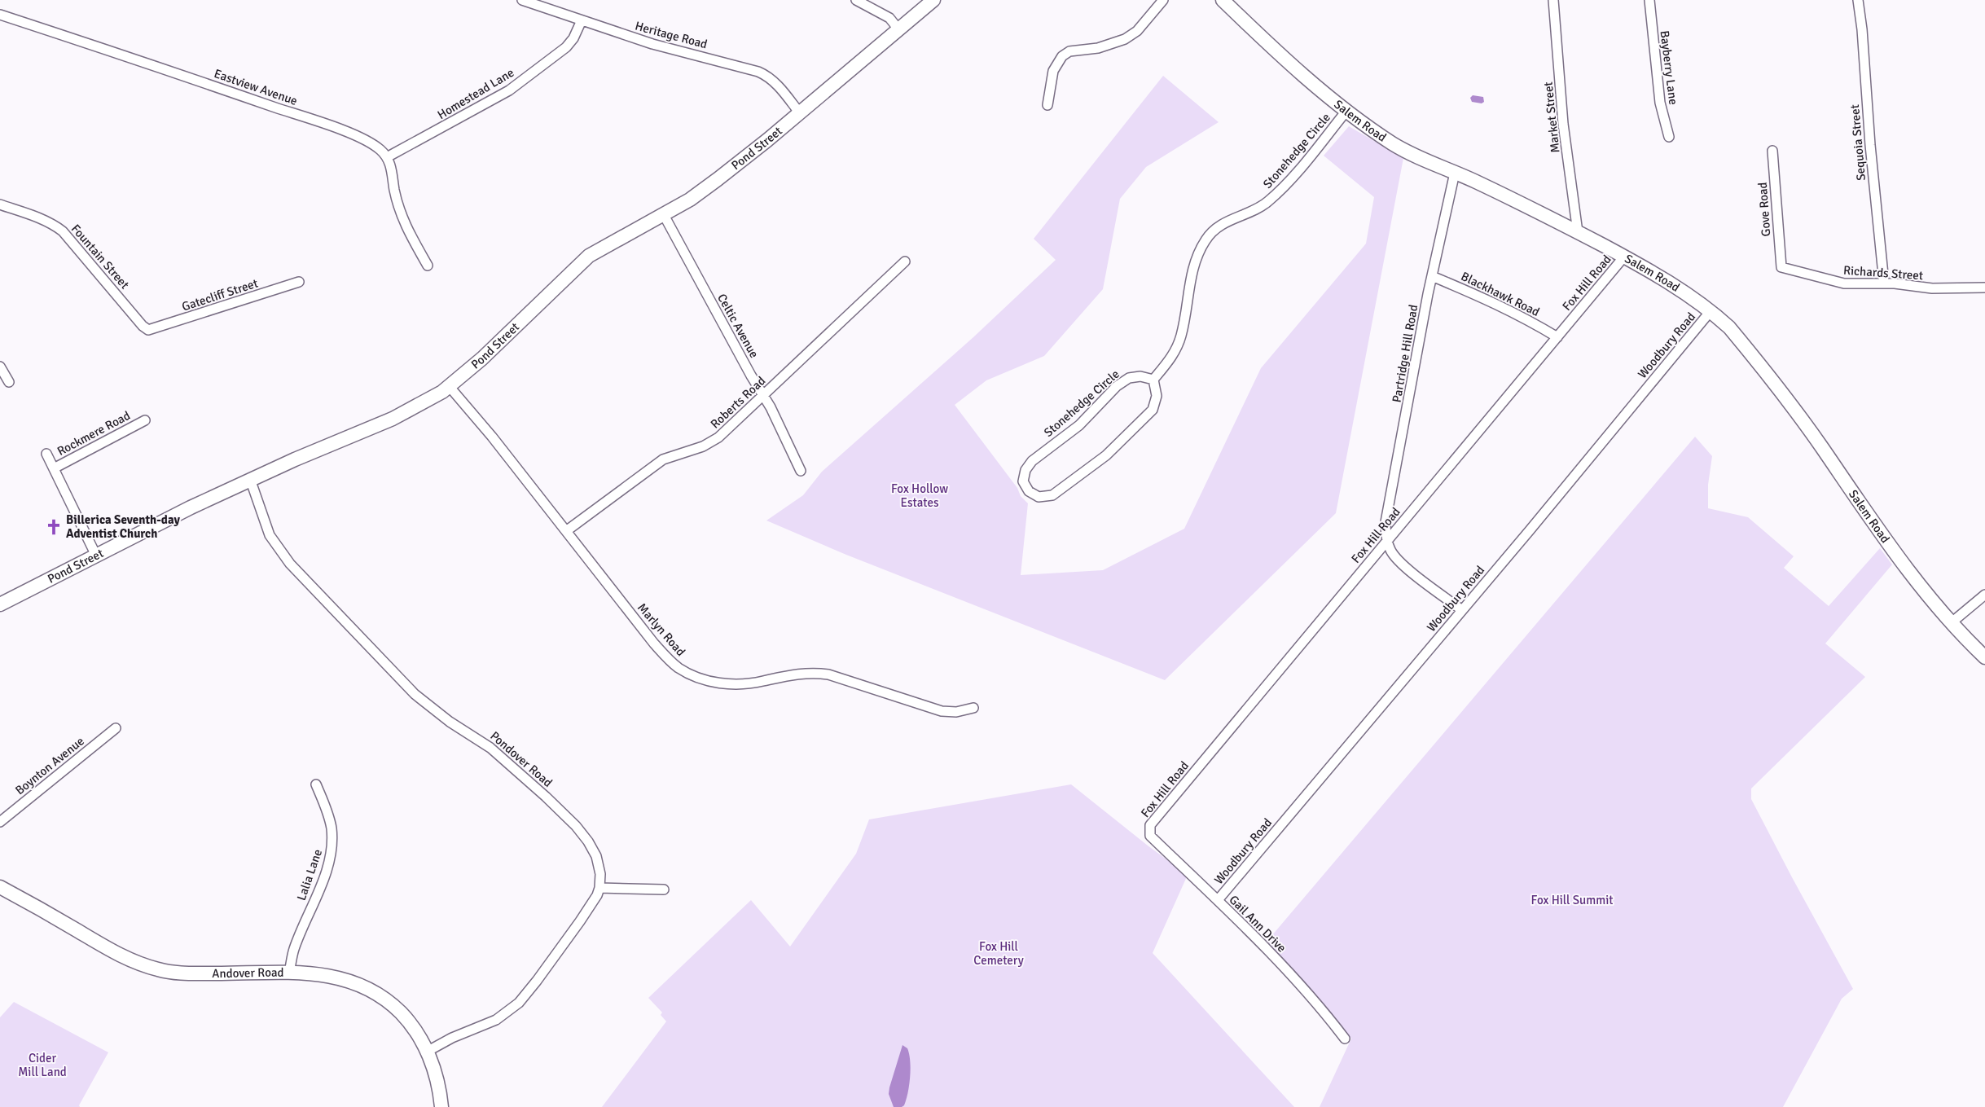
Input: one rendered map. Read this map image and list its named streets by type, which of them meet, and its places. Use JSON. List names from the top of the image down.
{
  "streets": {
    "main road": ["Salem Road", "Pond Street", "Andover Road"],
    "street": [
      "Heritage Road",
      "Bayberry Lane",
      "Eastview Avenue",
      "Homestead Lane",
      "Market Street",
      "Sequoia Street",
      "Stonehedge Circle",
      "Gove Road",
      "Fountain Street",
      "Richards Street",
      "Fox Hill Road",
      "Blackhawk Road",
      "Gatecliff Street",
      "Celtic Avenue",
      "Woodbury Road",
      "Partridge Hill Road",
      "Roberts Road",
      "Rockmere Road",
      "Marlyn Road",
      "Pondover Road",
      "Boynton Avenue",
      "Lalia Lane",
      "Gail Ann Drive"
    ]
  },
  "crossings": [
    ["Heritage Road", "Homestead Lane"],
    ["Heritage Road", "Pond Street"],
    ["Eastview Avenue", "Homestead Lane"],
    ["Market Street", "Salem Road"],
    ["Salem Road", "Stonehedge Circle"],
    ["Salem Road", "Fox Hill Road"],
    ["Salem Road", "Woodbury Road"],
    ["Salem Road", "Partridge Hill Road"],
    ["Sequoia Street", "Richards Street"],
    ["Pond Street", "Celtic Avenue"],
    ["Pond Street", "Marlyn Road"],
    ["Pond Street", "Pondover Road"],
    ["Gove Road", "Richards Street"],
    ["Fountain Street", "Gatecliff Street"],
    ["Fox Hill Road", "Blackhawk Road"],
    ["Fox Hill Road", "Partridge Hill Road"],
    ["Fox Hill Road", "Gail Ann Drive"],
    ["Blackhawk Road", "Partridge Hill Road"],
    ["Celtic Avenue", "Roberts Road"],
    ["Woodbury Road", "Gail Ann Drive"],
    ["Roberts Road", "Marlyn Road"],
    ["Lalia Lane", "Andover Road"]
  ],
  "parks": [
    "Fox Hollow Estates",
    "Fox Hill Summit",
    "Fox Hill Cemetery",
    "Cider Mill Land"
  ],
  "places": {
    "church": ["Billerica Seventh-day Adventist Church"]
  }
}
